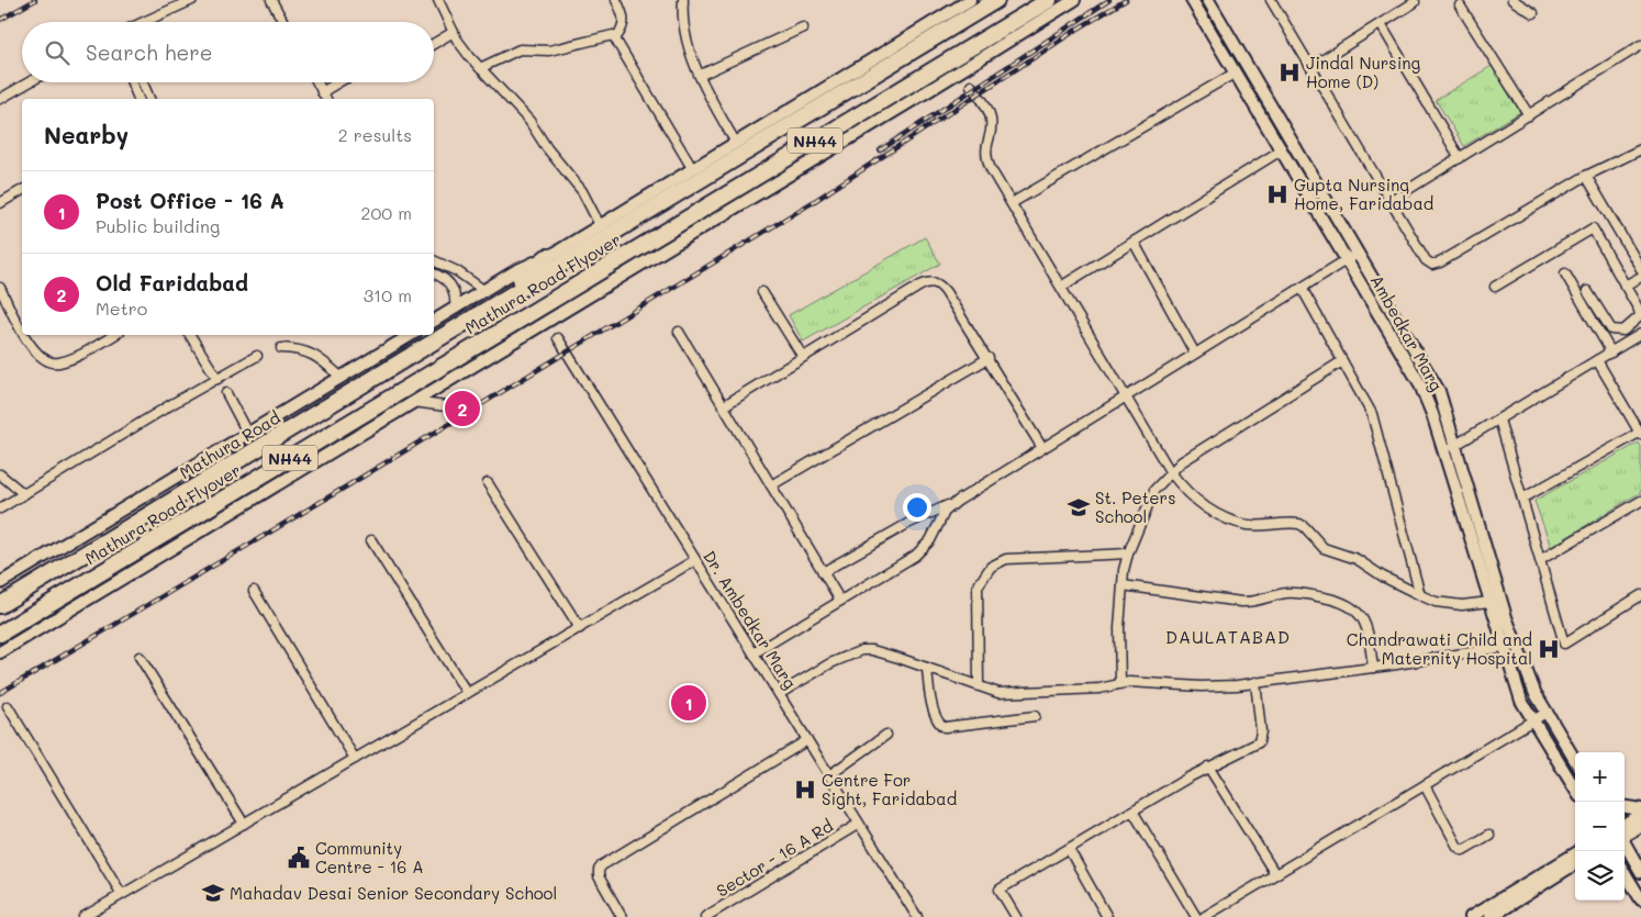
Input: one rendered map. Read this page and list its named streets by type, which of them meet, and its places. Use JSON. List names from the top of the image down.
{
  "streets": {
    "highway": ["NH44", "Mathura Road Flyover", "Mathura Road"],
    "main road": ["Ambedkar Marg"],
    "street": ["Dr. Ambedkar Marg", "Sector - 16 A Rd"]
  },
  "crossings": [
    ["Mathura Road Flyover", "Mathura Road"],
    ["Dr. Ambedkar Marg", "Sector - 16 A Rd"]
  ],
  "districts": ["DAULATABAD"],
  "places": {
    "hospital": [
      "Jindal Nursing Home (D)",
      "Gupta Nursing Home, Faridabad",
      "Chandrawati Child and Maternity Hospital",
      "Centre For Sight, Faridabad"
    ],
    "school or university": ["St. Peters School", "Mahadav Desai Senior Secondary School"],
    "public building": ["Community Centre - 16 A"]
  },
  "page": {
    "search": "Search here",
    "heading": ["Nearby", "2 results"],
    "list": [
      {
        "mark": "1",
        "name": "Post Office - 16 A",
        "note": "Public building",
        "value": "200 m"
      },
      {
        "mark": "2",
        "name": "Old Faridabad",
        "note": "Metro",
        "value": "310 m"
      }
    ],
    "pins": ["2", "1"],
    "map_buttons": ["+", "−"]
  }
}
